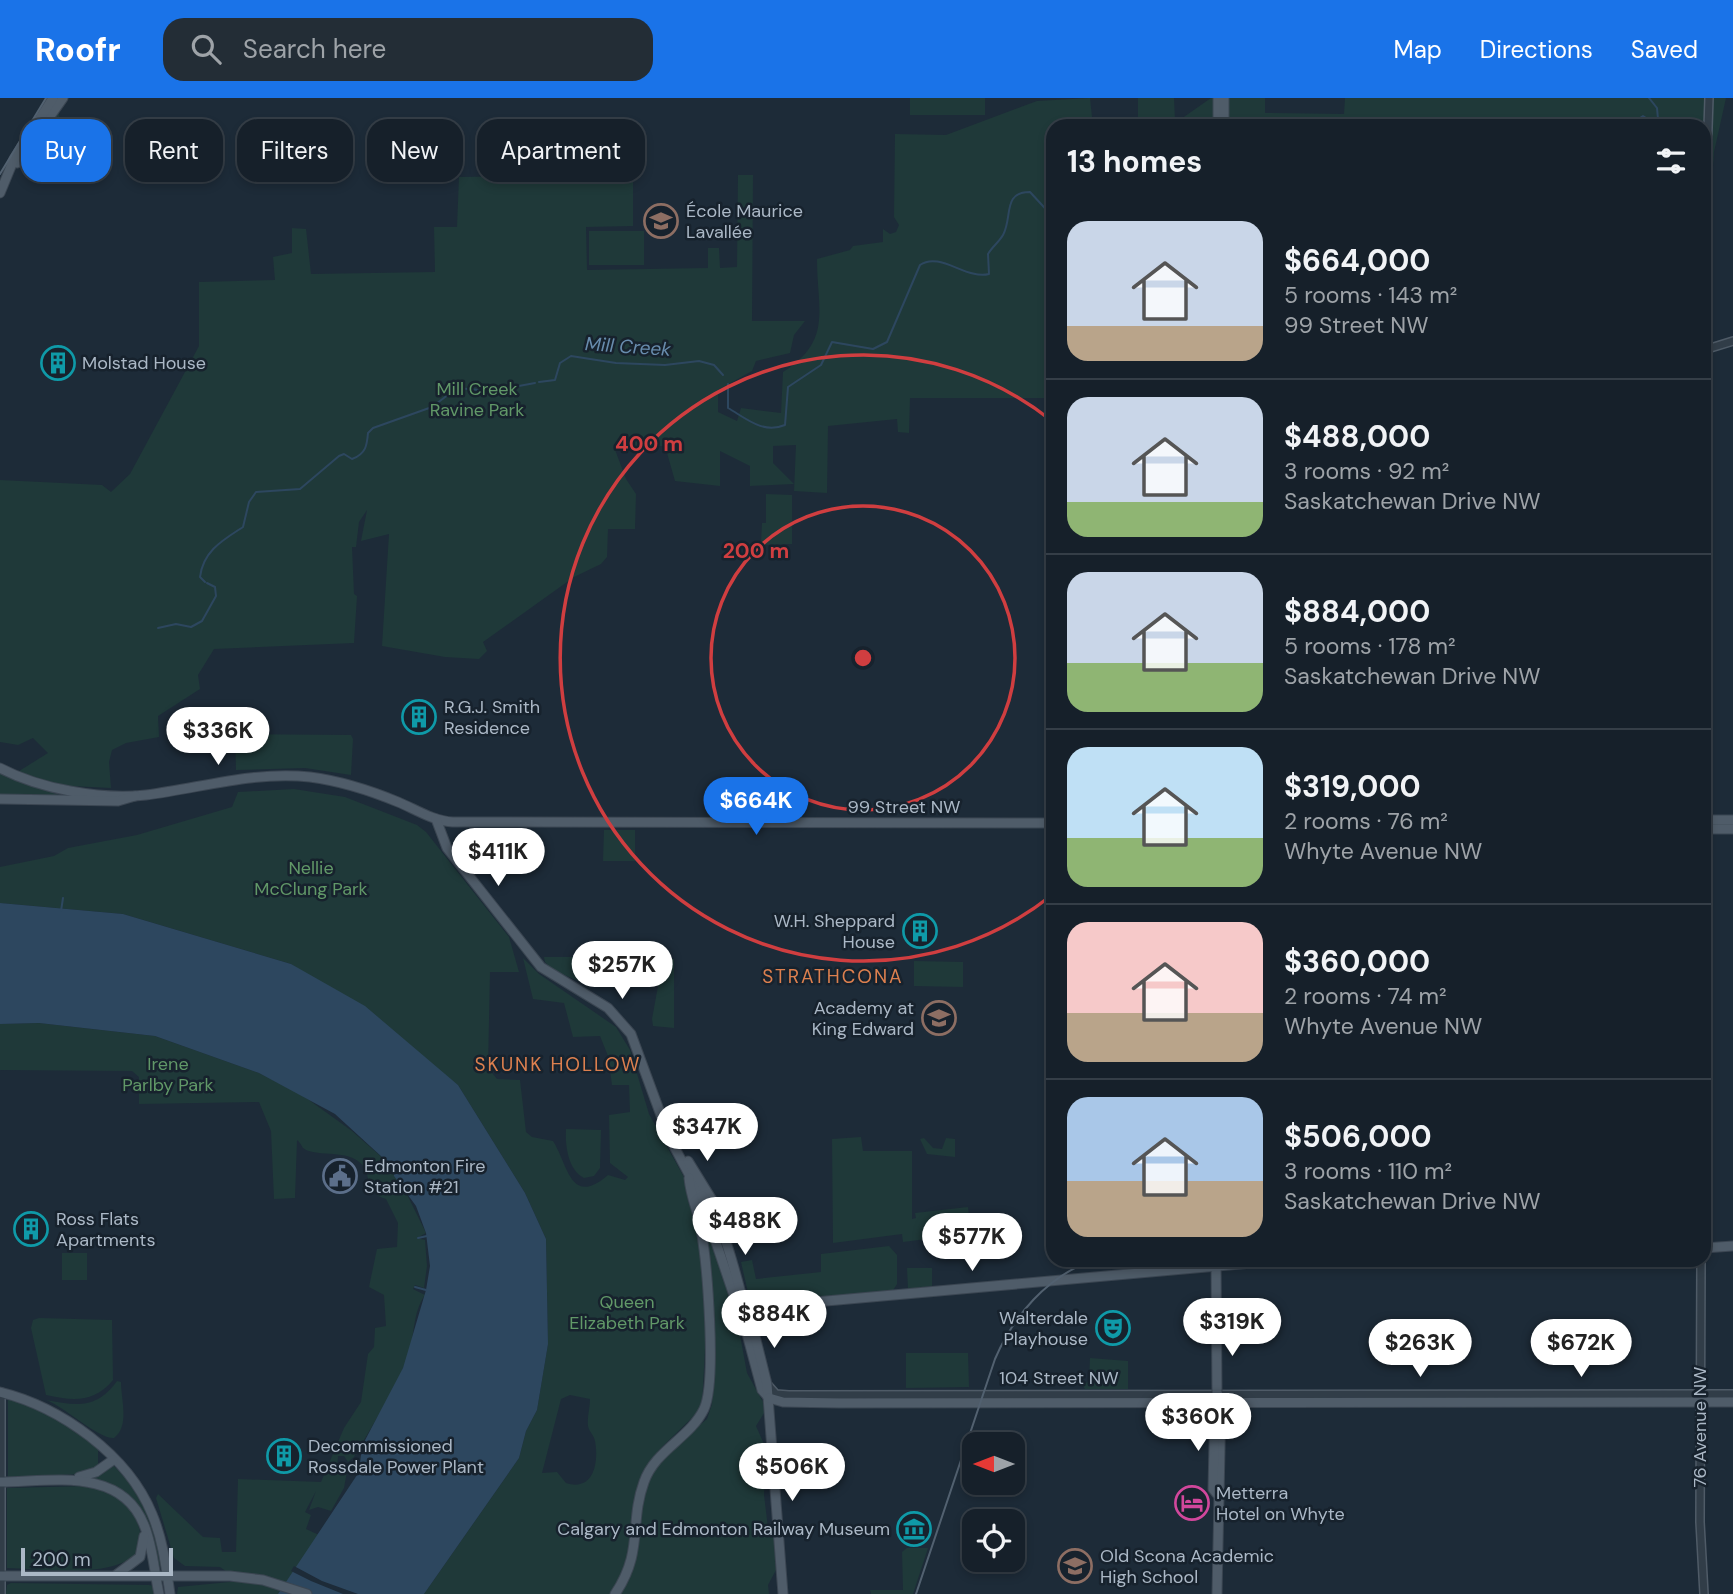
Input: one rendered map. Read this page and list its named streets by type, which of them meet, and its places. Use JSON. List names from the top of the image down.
{
  "streets": {
    "main road": ["99 Street NW", "104 Street NW"],
    "street": ["76 Avenue NW"]
  },
  "crossings": [
    ["104 Street NW", "76 Avenue NW"]
  ],
  "districts": ["STRATHCONA", "SKUNK HOLLOW"],
  "water": ["Mill Creek"],
  "parks": [
    "Mill Creek Ravine Park",
    "Nellie McClung Park",
    "Irene Parlby Park",
    "Queen Elizabeth Park"
  ],
  "places": {
    "school or university": ["École Maurice Lavallée", "Academy at King Edward", "Old Scona Academic High School"],
    "building": [
      "Molstad House",
      "R.G.J. Smith Residence",
      "W.H. Sheppard House",
      "Ross Flats Apartments",
      "Decommissioned Rossdale Power Plant"
    ],
    "public building": ["Edmonton Fire Station #21"],
    "theatre": ["Walterdale Playhouse"],
    "hotel": ["Metterra Hotel on Whyte"],
    "museum": ["Calgary and Edmonton Railway Museum"]
  },
  "scale_bar": "200 m",
  "north": "left",
  "page": {
    "header": "Roofr",
    "search": "Search here",
    "nav": ["Map", "Directions", "Saved"],
    "chip": [
      "Buy",
      "Rent",
      "Filters",
      "New",
      "Apartment"
    ],
    "heading": "13 homes",
    "list": [
      {
        "name": "$664,000",
        "note": "5 rooms · 143 m² · 99 Street NW"
      },
      {
        "name": "$488,000",
        "note": "3 rooms · 92 m² · Saskatchewan Drive NW"
      },
      {
        "name": "$884,000",
        "note": "5 rooms · 178 m² · Saskatchewan Drive NW"
      },
      {
        "name": "$319,000",
        "note": "2 rooms · 76 m² · Whyte Avenue NW"
      },
      {
        "name": "$360,000",
        "note": "2 rooms · 74 m² · Whyte Avenue NW"
      },
      {
        "name": "$506,000",
        "note": "3 rooms · 110 m² · Saskatchewan Drive NW"
      }
    ],
    "price": [
      "$336K",
      "$664K",
      "$411K",
      "$257K",
      "$347K",
      "$488K",
      "$577K",
      "$884K",
      "$319K",
      "$263K",
      "$672K",
      "$360K",
      "$506K"
    ],
    "scale": "200 m"
  },
  "rings": ["400 m", "200 m"]
}
